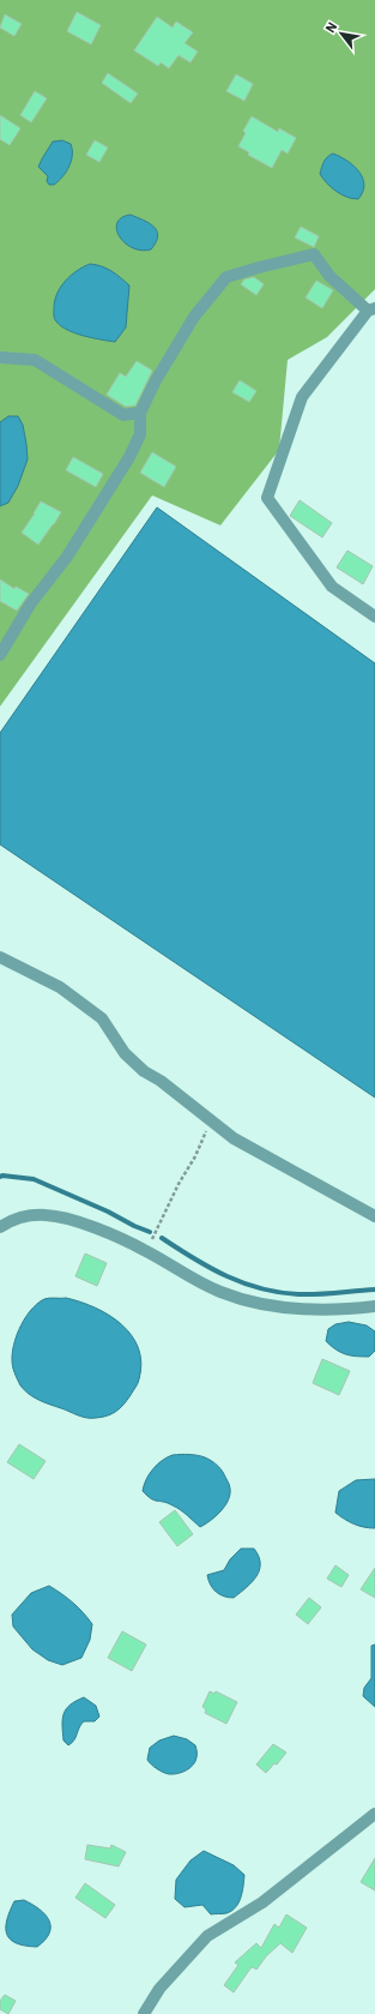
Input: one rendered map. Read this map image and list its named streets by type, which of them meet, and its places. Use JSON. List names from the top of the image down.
{
  "north": "top left"
}
